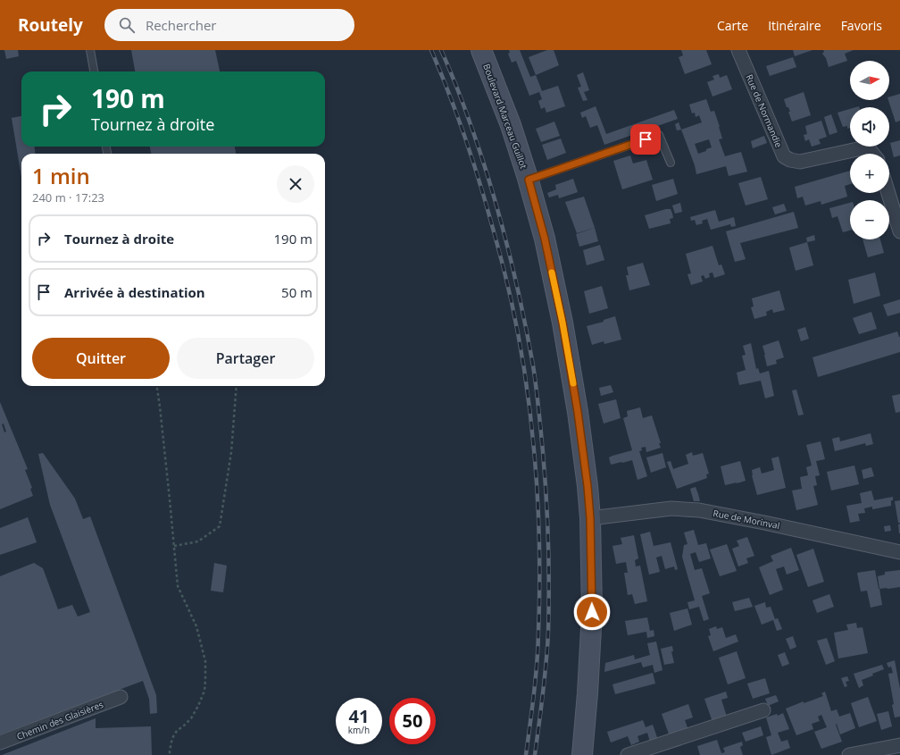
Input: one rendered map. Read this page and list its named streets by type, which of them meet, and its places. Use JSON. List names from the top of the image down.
{
  "streets": {
    "main road": ["Boulevard Marceau Guillot"],
    "street": ["Rue de Normandie", "Rue de Morinval", "Chemin des Glaisières"]
  },
  "crossings": [
    ["Boulevard Marceau Guillot", "Rue de Morinval"]
  ],
  "north": "right",
  "page": {
    "header": "Routely",
    "search": "Rechercher",
    "nav": ["Carte", "Itinéraire", "Favoris"],
    "map_buttons": ["+", "−"],
    "turn": ["190 m", "Tournez à droite"],
    "heading": ["1 min", "240 m · 17:23"],
    "list": [
      {
        "name": "Tournez à droite",
        "value": "190 m"
      },
      {
        "name": "Arrivée à destination",
        "value": "50 m"
      }
    ],
    "buttons": ["Quitter", "Partager"],
    "speed": "41 km/h",
    "limit": "50"
  }
}
